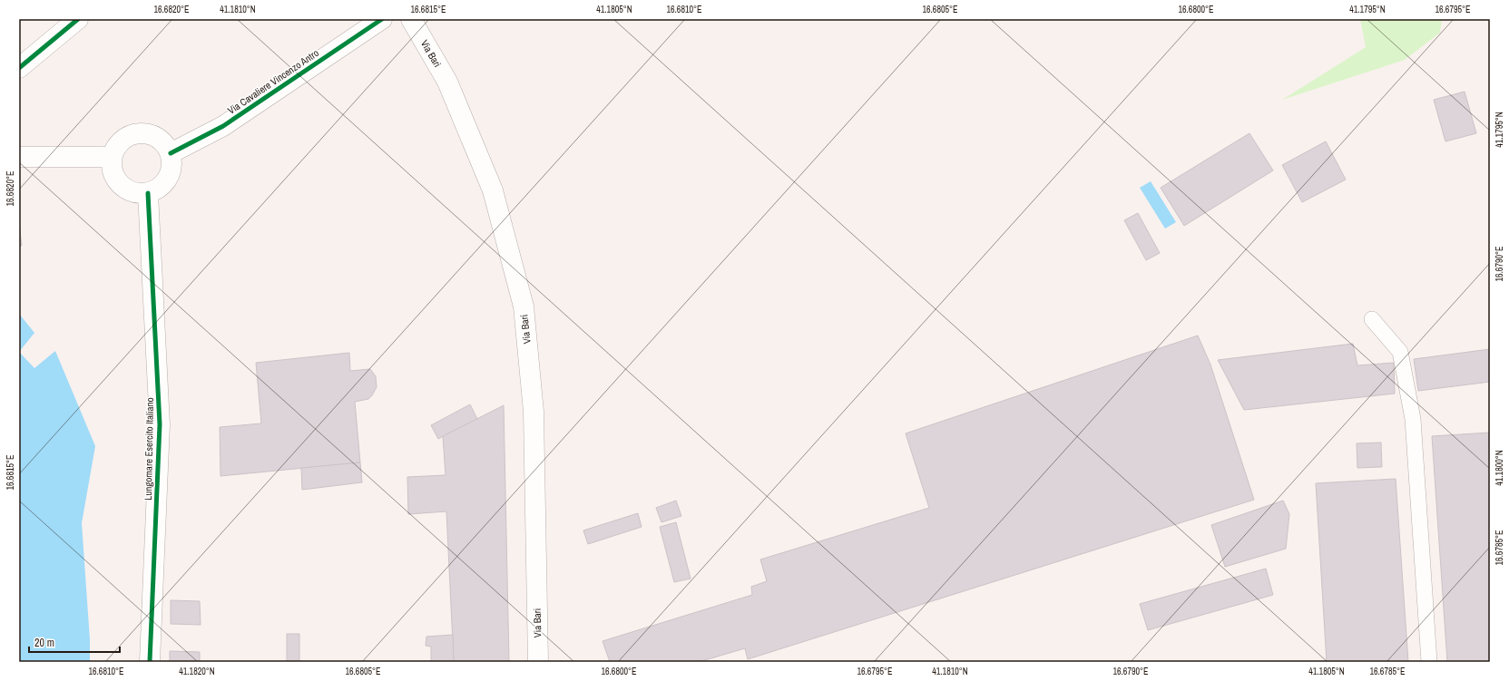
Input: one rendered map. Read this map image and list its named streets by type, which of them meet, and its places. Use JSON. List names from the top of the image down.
{
  "streets": {
    "street": ["Via Bari", "Via Cavaliere Vincenzo Antro", "Lungomare Esercito Italiano"]
  },
  "crossings": [
    ["Via Cavaliere Vincenzo Antro", "Lungomare Esercito Italiano"]
  ],
  "scale_bar": "20 m",
  "coordinates": [
    "16.6820°E",
    "41.1810°N",
    "16.6815°E",
    "41.1805°N",
    "16.6810°E",
    "16.6805°E",
    "16.6800°E",
    "41.1795°N",
    "16.6795°E",
    "16.6790°E",
    "41.1800°N",
    "16.6785°E",
    "41.1820°N"
  ]
}
